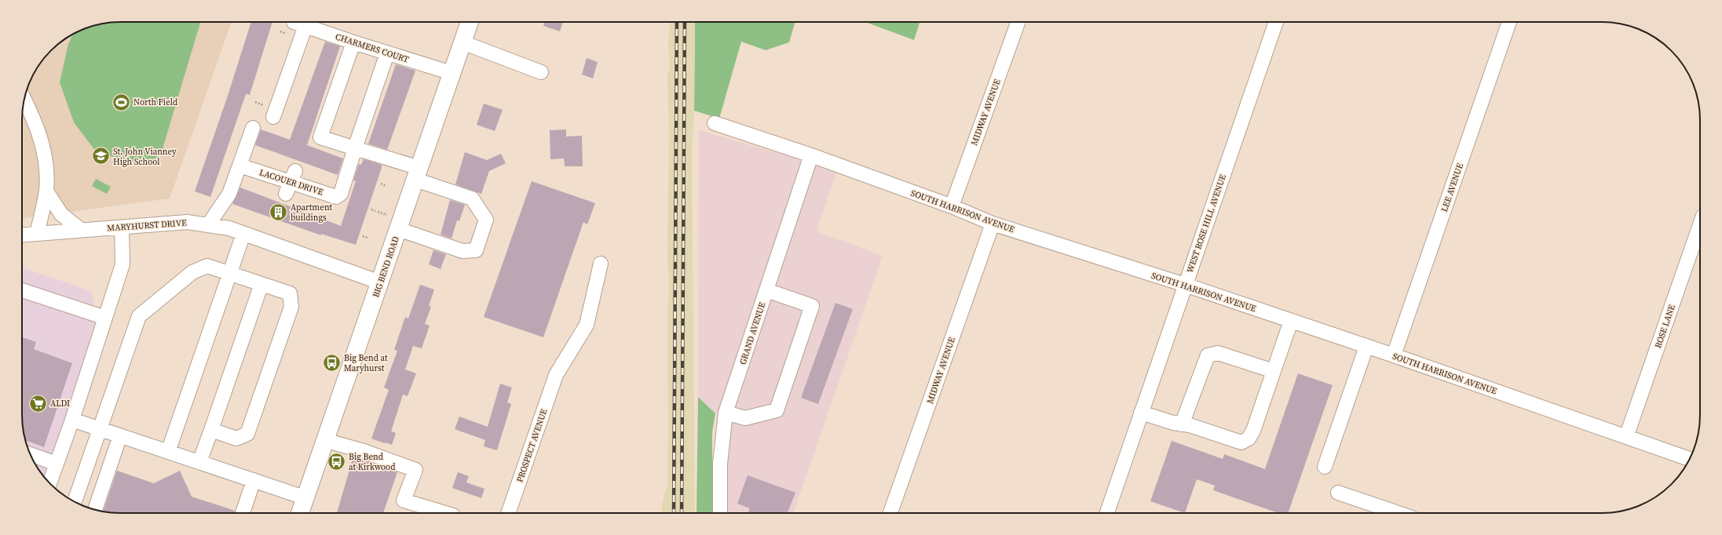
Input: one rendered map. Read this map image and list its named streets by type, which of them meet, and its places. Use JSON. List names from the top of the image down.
{
  "streets": {
    "main road": ["BIG BEND ROAD"],
    "street": [
      "CHARMERS COURT",
      "MIDWAY AVENUE",
      "LACOUER DRIVE",
      "LEE AVENUE",
      "SOUTH HARRISON AVENUE",
      "WEST ROSE HILL AVENUE",
      "MARYHURST DRIVE",
      "ROSE LANE",
      "GRAND AVENUE",
      "PROSPECT AVENUE"
    ]
  },
  "crossings": [
    ["CHARMERS COURT", "BIG BEND ROAD"],
    ["MIDWAY AVENUE", "SOUTH HARRISON AVENUE"],
    ["LEE AVENUE", "SOUTH HARRISON AVENUE"],
    ["SOUTH HARRISON AVENUE", "WEST ROSE HILL AVENUE"],
    ["SOUTH HARRISON AVENUE", "ROSE LANE"],
    ["SOUTH HARRISON AVENUE", "GRAND AVENUE"],
    ["MARYHURST DRIVE", "BIG BEND ROAD"]
  ],
  "places": {
    "sports": ["North Field"],
    "school or university": ["St. John Vianney High School"],
    "building": ["Apartment buildings"],
    "bus stop": ["Big Bend at Maryhurst", "Big Bend at Kirkwood"],
    "supermarket": ["ALDI"]
  }
}
